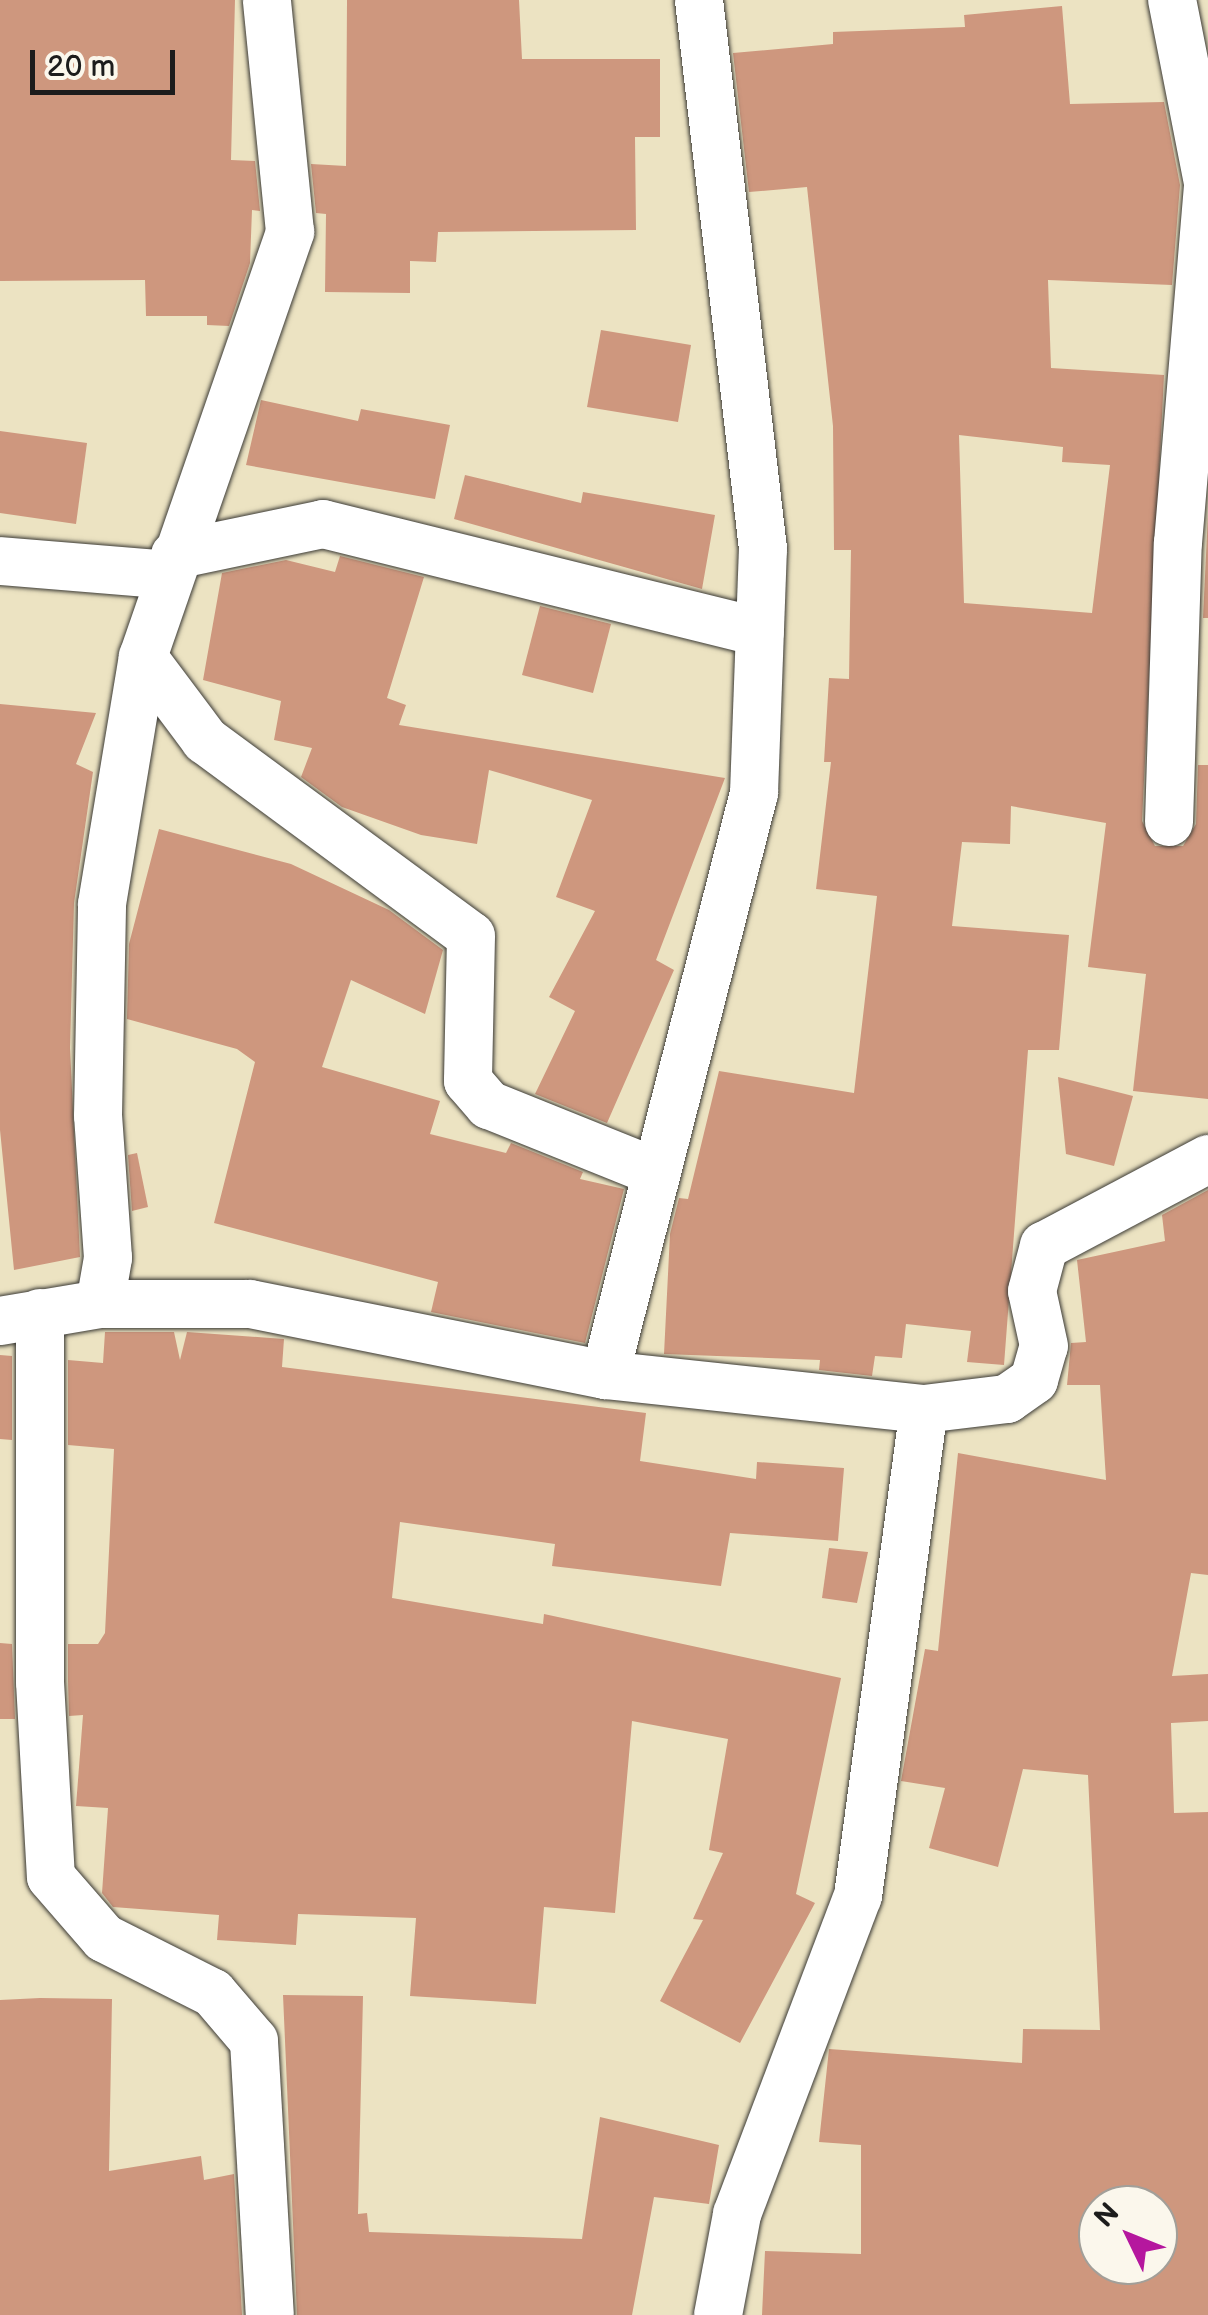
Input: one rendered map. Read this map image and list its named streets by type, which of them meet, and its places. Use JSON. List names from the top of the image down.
{
  "scale_bar": "20 m",
  "north": "top left"
}
